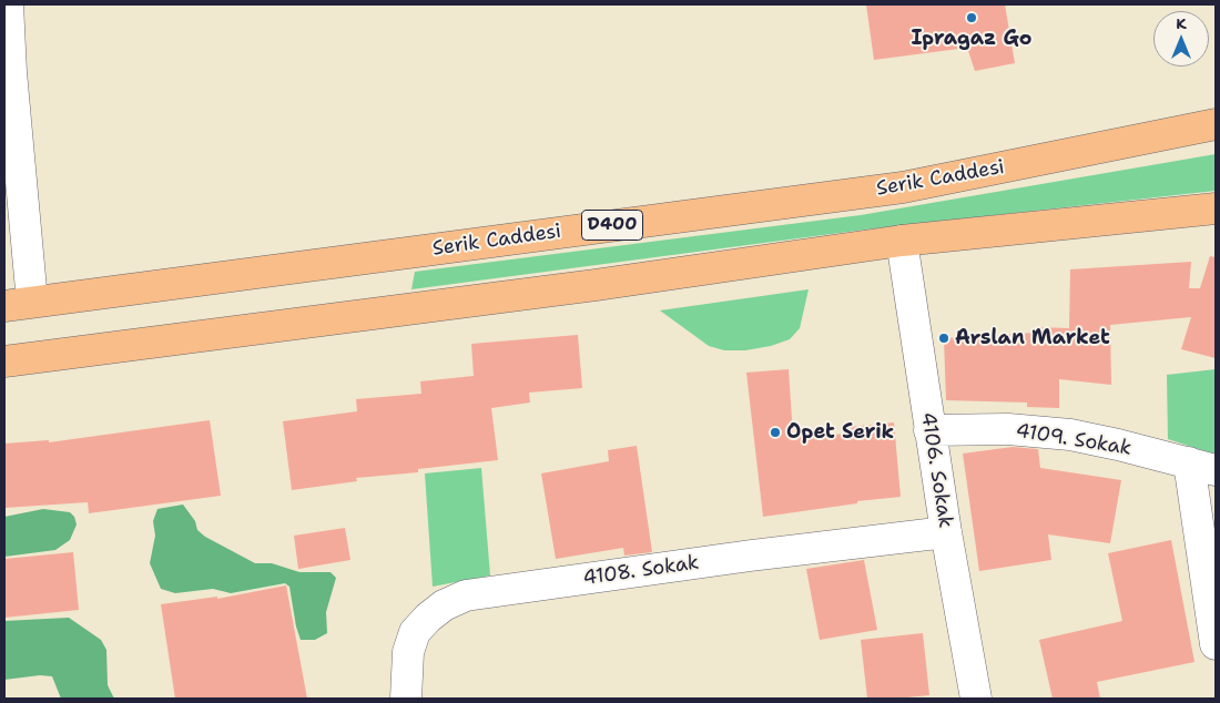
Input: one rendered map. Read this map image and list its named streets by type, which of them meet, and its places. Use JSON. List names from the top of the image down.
{
  "streets": {
    "highway": ["Serik Caddesi", "D400"],
    "street": ["4109. Sokak", "4106. Sokak", "4108. Sokak"]
  },
  "crossings": [
    ["4109. Sokak", "4106. Sokak"],
    ["4106. Sokak", "4108. Sokak"]
  ],
  "places": ["Ipragaz Go", "Arslan Market", "Opet Serik"],
  "north": "top"
}
